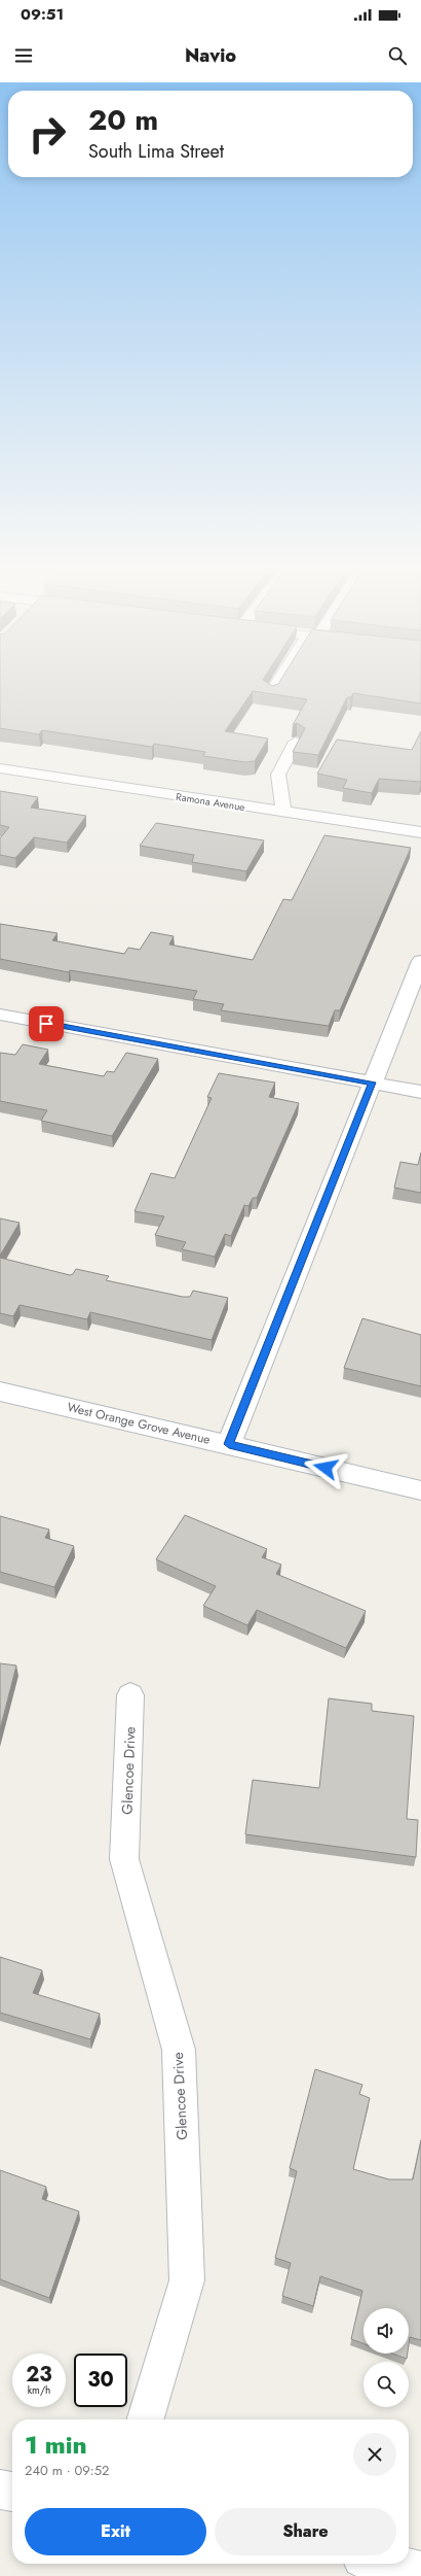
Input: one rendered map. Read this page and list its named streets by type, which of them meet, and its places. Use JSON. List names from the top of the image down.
{
  "streets": {
    "street": ["Ramona Avenue", "West Orange Grove Avenue", "Glencoe Drive"]
  },
  "page": {
    "status": "09:51",
    "header": "Navio",
    "turn": ["20 m", "South Lima Street"],
    "speed": "23 km/h",
    "limit": "30",
    "heading": ["1 min", "240 m · 09:52"],
    "buttons": ["Exit", "Share"]
  }
}
